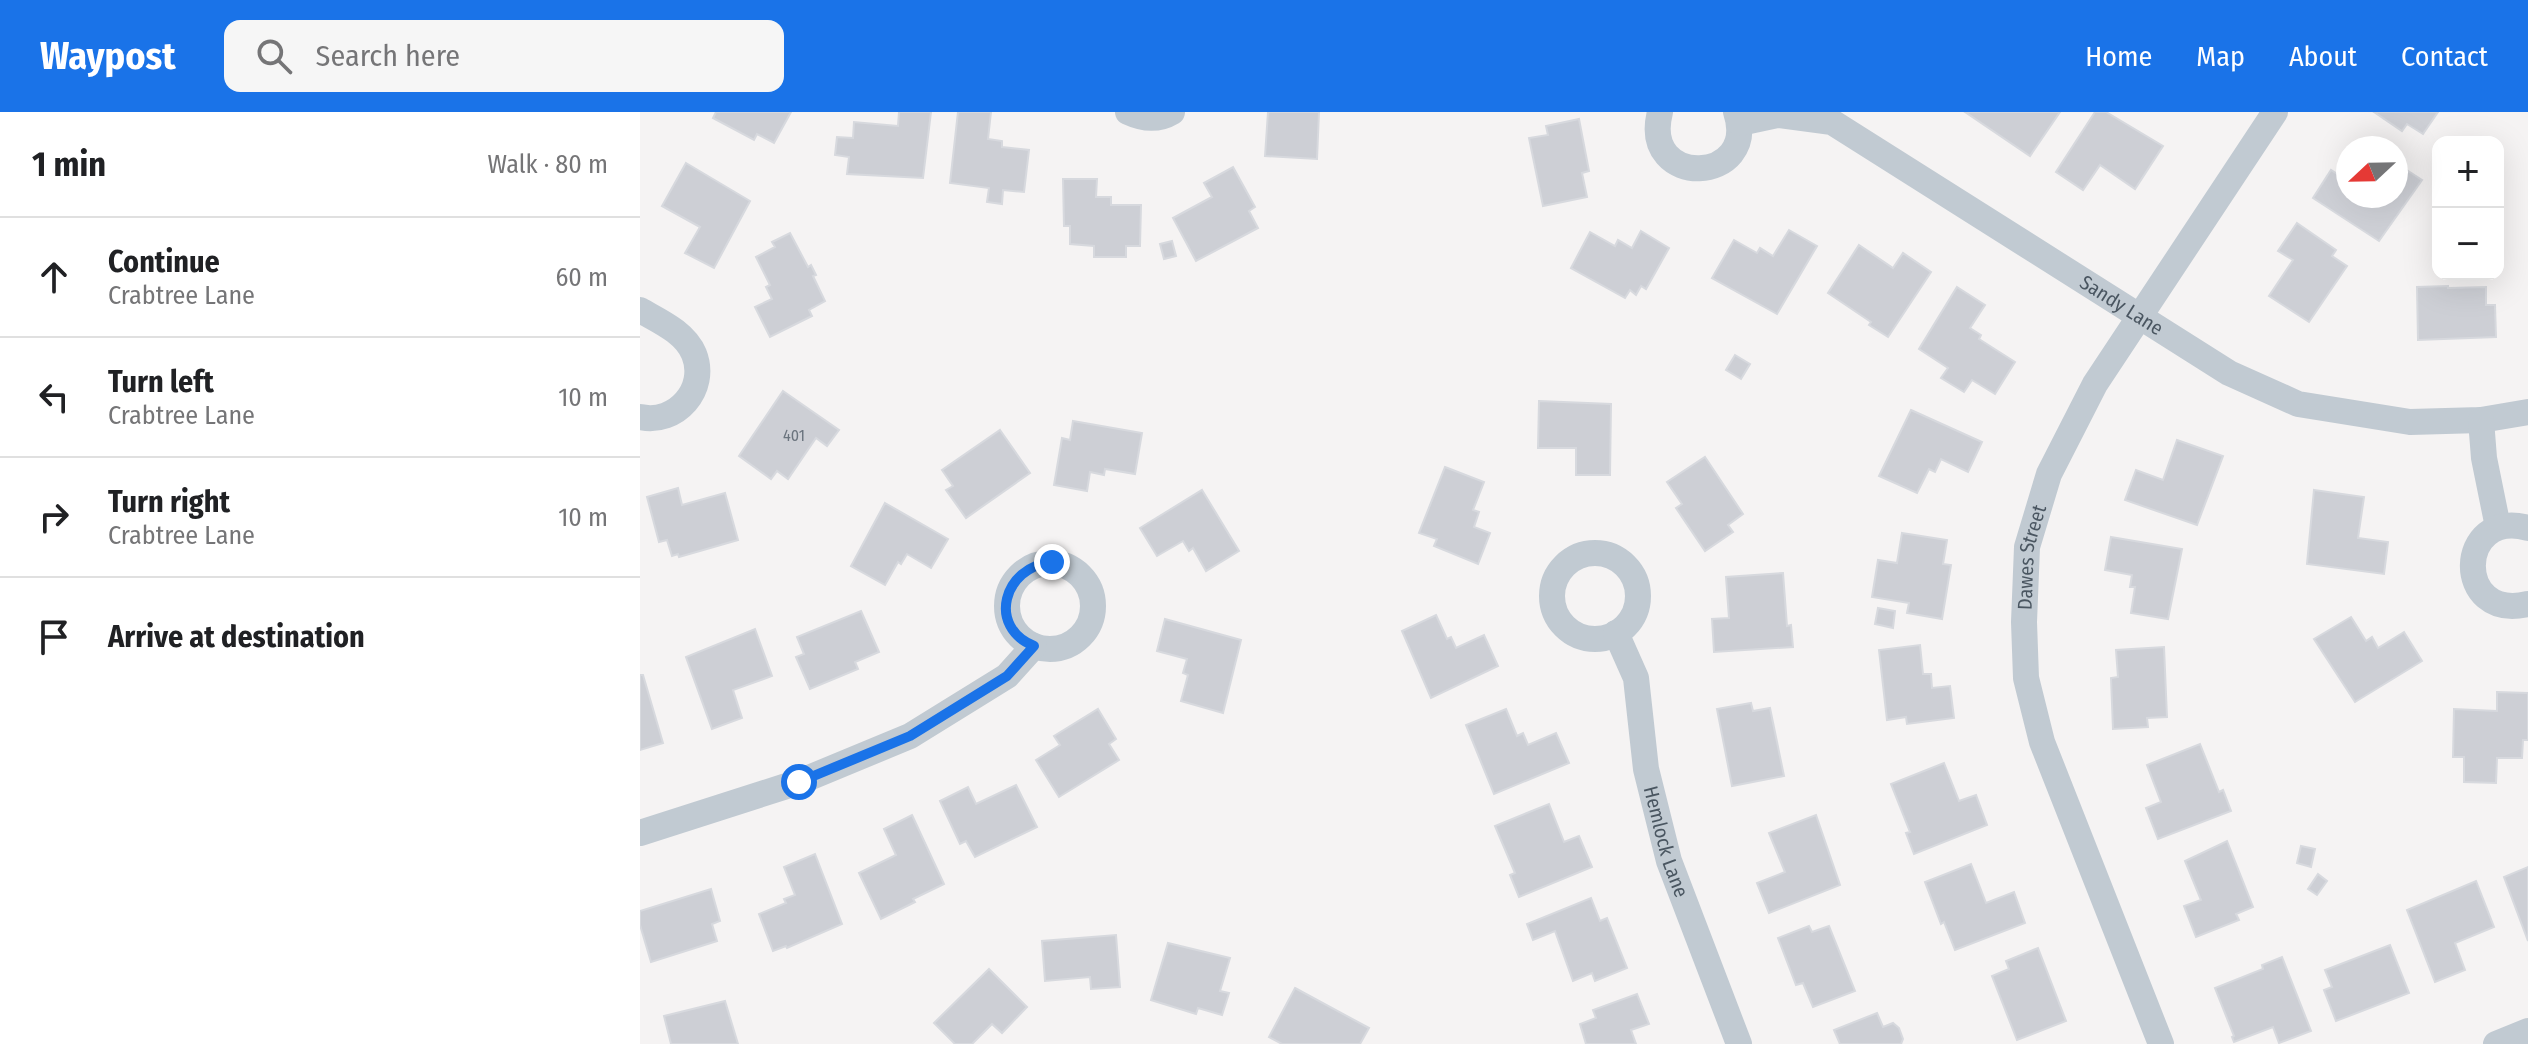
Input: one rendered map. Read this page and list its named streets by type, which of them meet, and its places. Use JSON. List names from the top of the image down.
{
  "streets": {
    "street": ["Sandy Lane", "Dawes Street", "Hemlock Lane"]
  },
  "crossings": [
    ["Sandy Lane", "Dawes Street"]
  ],
  "house_numbers": ["401"],
  "north": "left",
  "page": {
    "header": "Waypost",
    "search": "Search here",
    "nav": [
      "Home",
      "Map",
      "About",
      "Contact"
    ],
    "heading": ["1 min", "Walk · 80 m"],
    "map_buttons": ["+", "−"],
    "list": [
      ["Continue", "Crabtree Lane", "60 m"],
      ["Turn left", "Crabtree Lane", "10 m"],
      ["Turn right", "Crabtree Lane", "10 m"],
      "Arrive at destination"
    ]
  }
}
